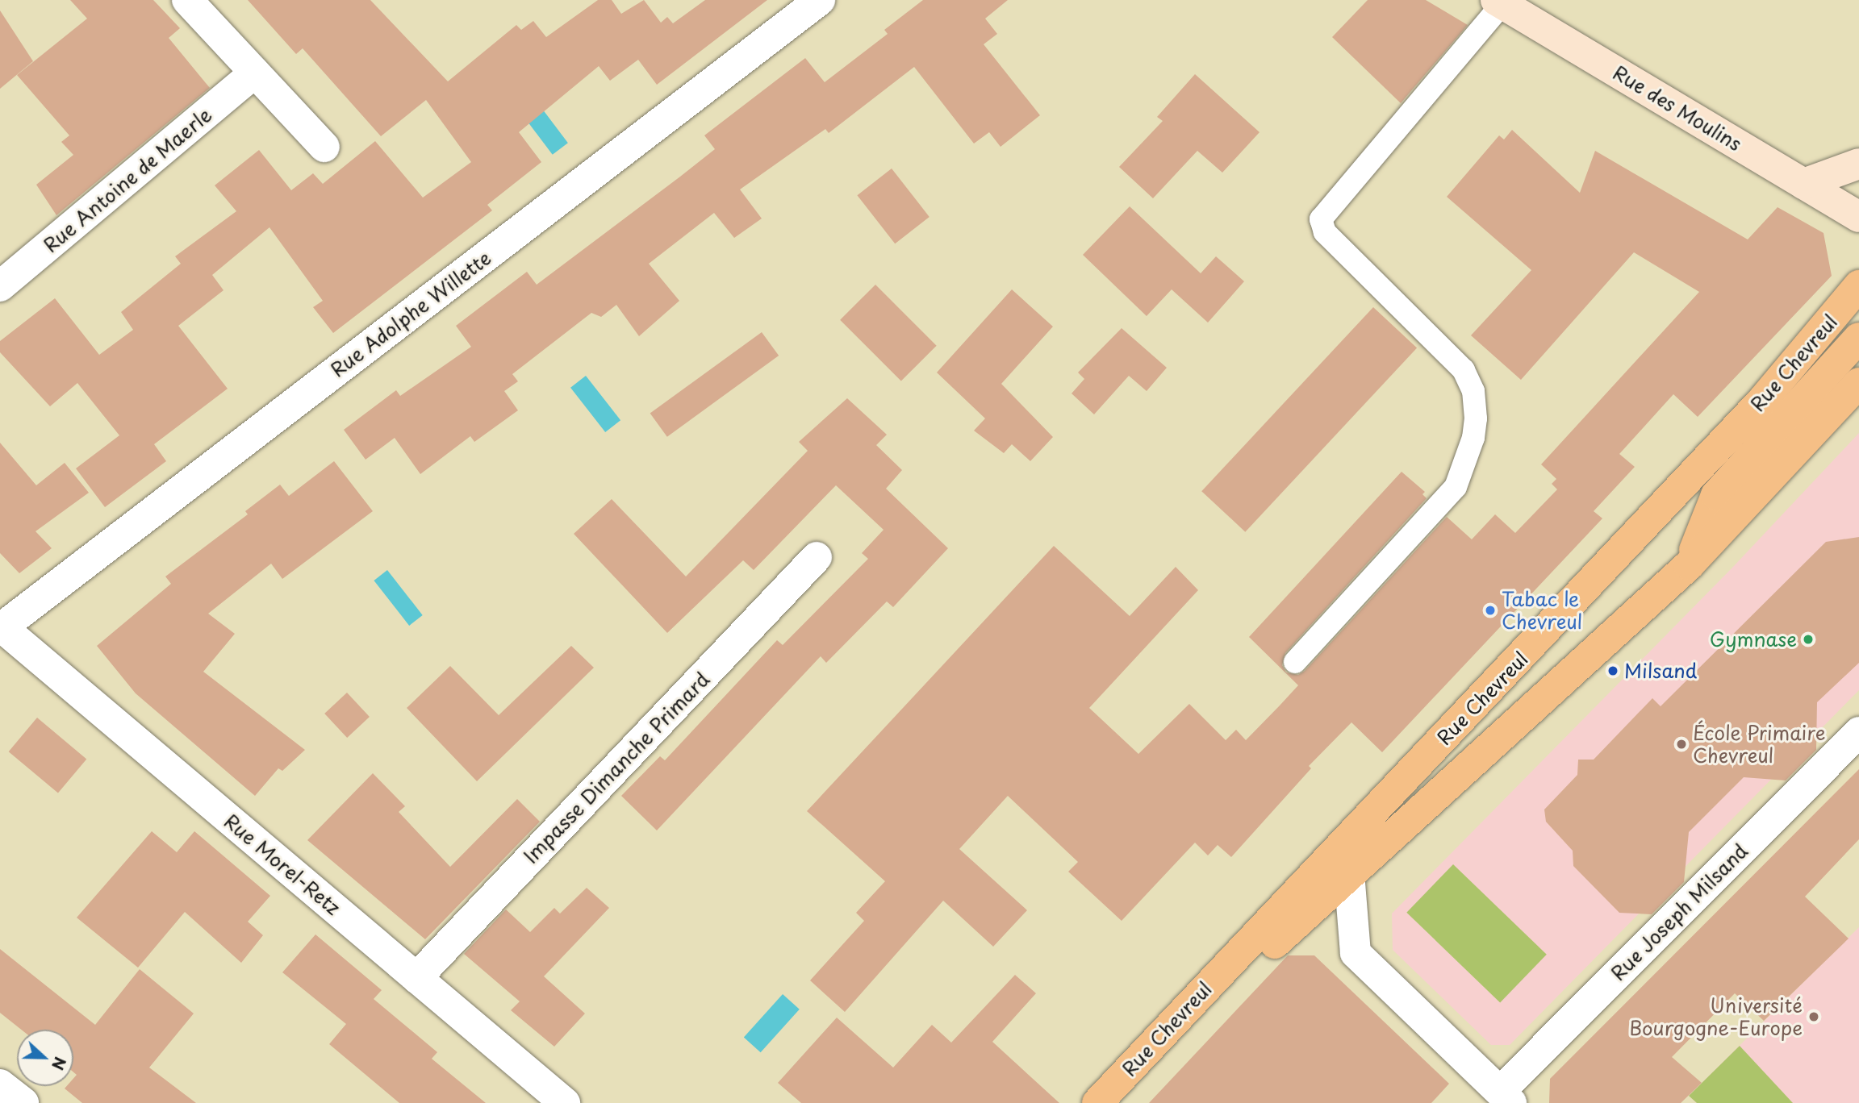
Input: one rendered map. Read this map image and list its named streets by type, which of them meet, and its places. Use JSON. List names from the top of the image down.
{
  "streets": {
    "main road": ["Rue Chevreul"],
    "street": [
      "Rue des Moulins",
      "Rue Antoine de Maerle",
      "Rue Adolphe Willette",
      "Impasse Dimanche Primard",
      "Rue Morel-Retz",
      "Rue Joseph Milsand"
    ]
  },
  "crossings": [
    ["Rue Adolphe Willette", "Rue Morel-Retz"],
    ["Impasse Dimanche Primard", "Rue Morel-Retz"]
  ],
  "places": [
    "Tabac le Chevreul",
    "Gymnase",
    "Milsand",
    "École Primaire Chevreul",
    "Université Bourgogne-Europe"
  ],
  "north": "right"
}
